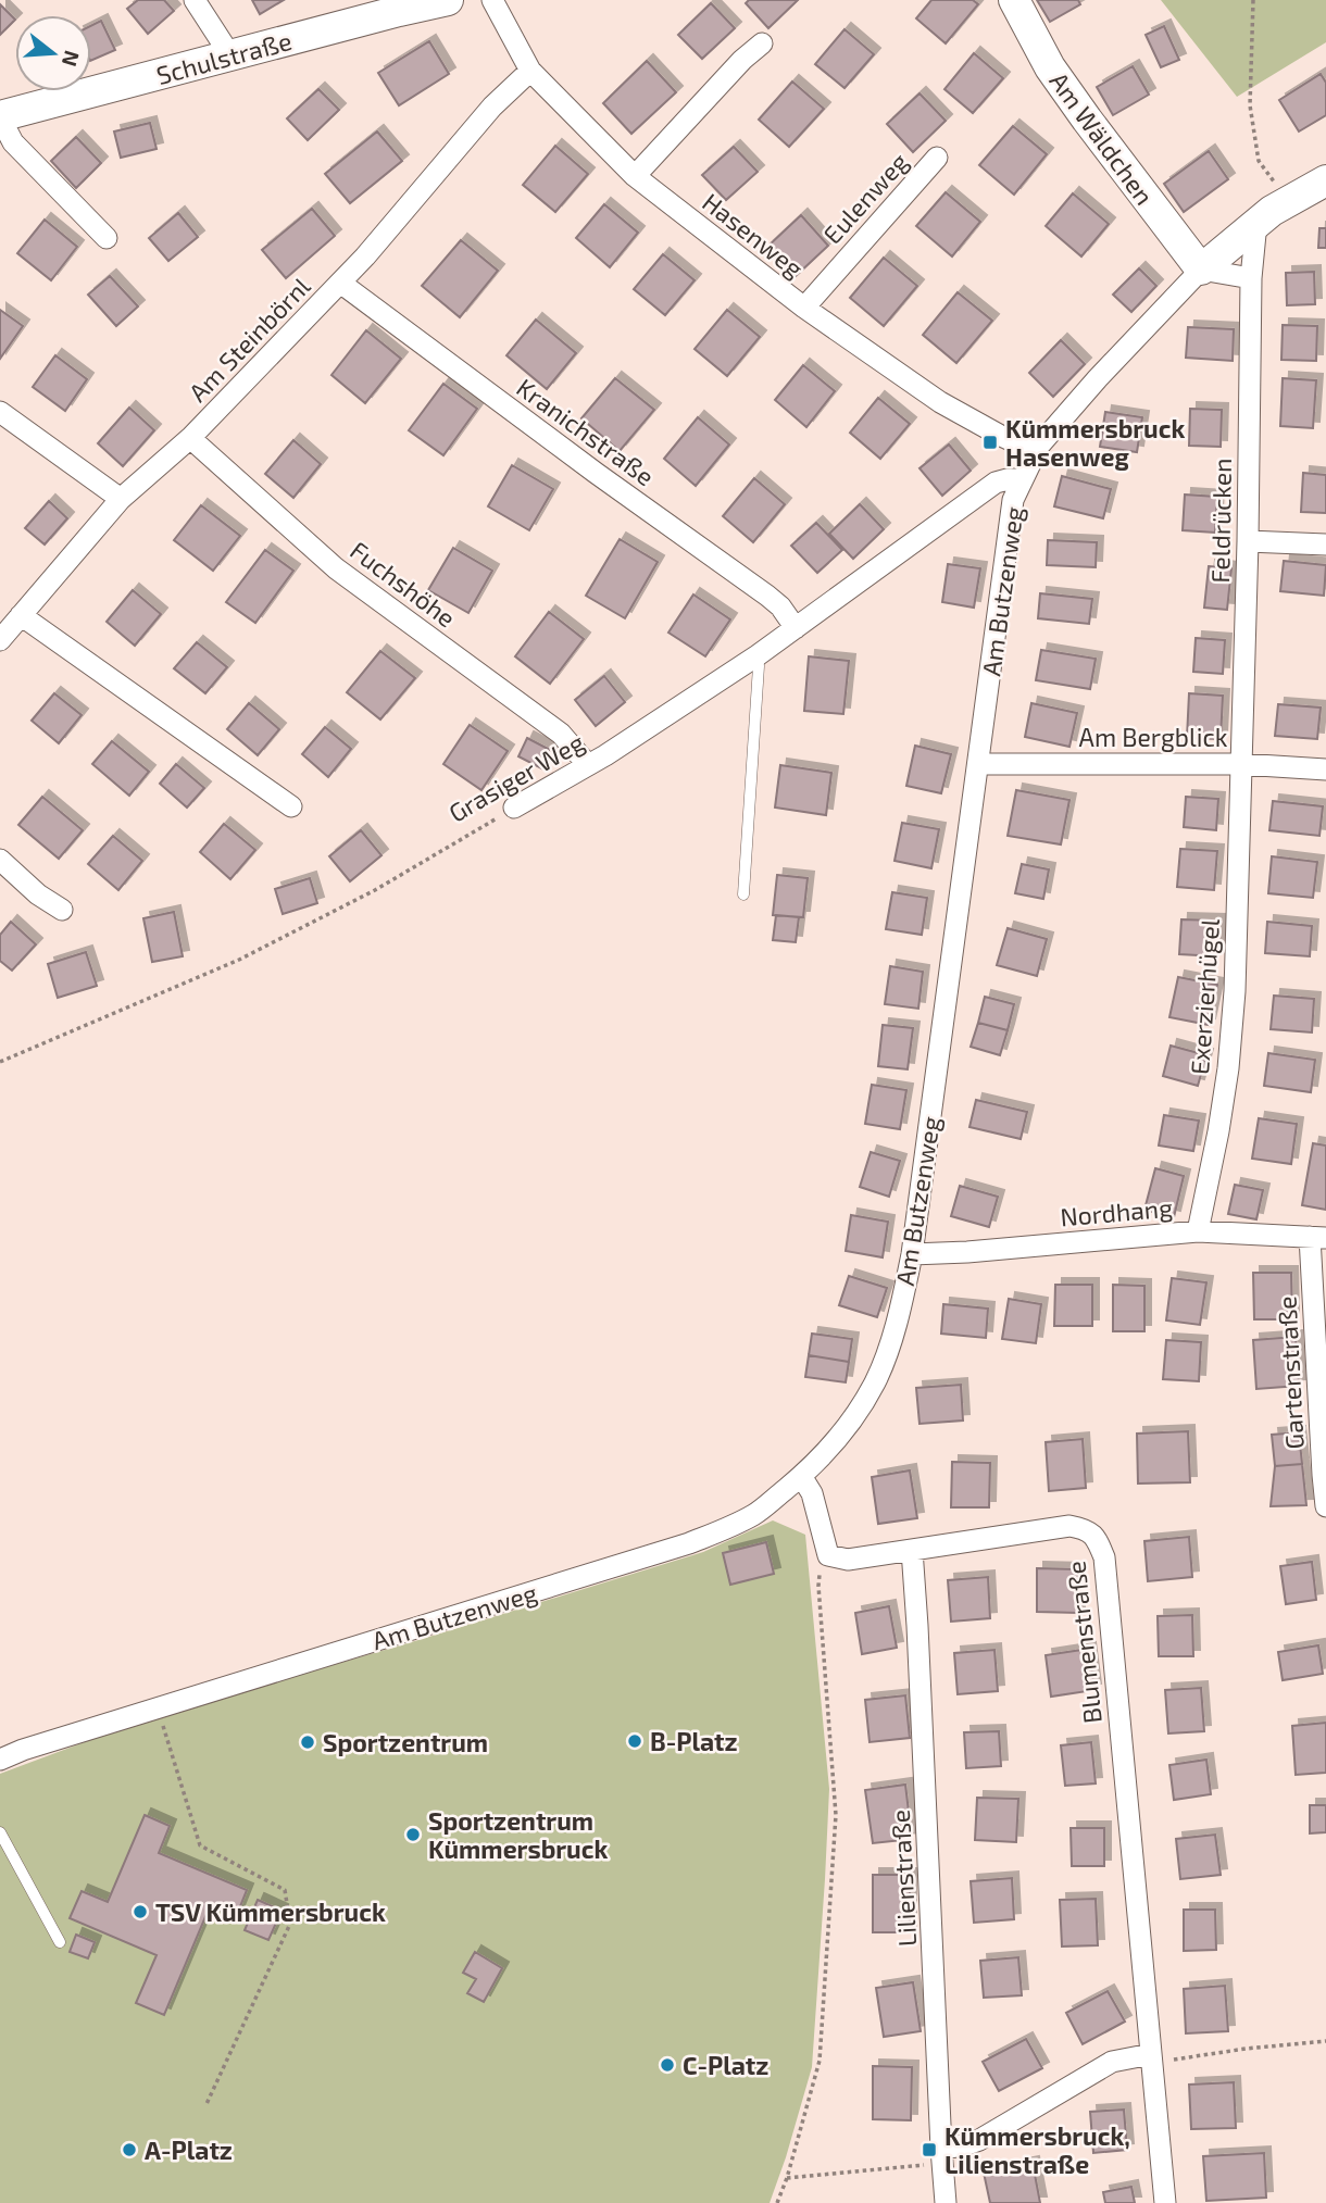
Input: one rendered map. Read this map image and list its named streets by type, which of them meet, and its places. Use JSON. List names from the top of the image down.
{
  "streets": {
    "street": [
      "Schulstraße",
      "Am Wäldchen",
      "Eulenweg",
      "Hasenweg",
      "Am Steinbörnl",
      "Kranichstraße",
      "Feldrücken",
      "Fuchshöhe",
      "Am Butzenweg",
      "Am Bergblick",
      "Grasiger Weg",
      "Exerzierhügel",
      "Nordhang",
      "Gartenstraße",
      "Blumenstraße",
      "Lilienstraße"
    ]
  },
  "crossings": [
    ["Am Wäldchen", "Am Butzenweg"],
    ["Eulenweg", "Hasenweg"],
    ["Hasenweg", "Am Steinbörnl"],
    ["Hasenweg", "Am Butzenweg"],
    ["Am Steinbörnl", "Kranichstraße"],
    ["Am Steinbörnl", "Fuchshöhe"],
    ["Kranichstraße", "Grasiger Weg"],
    ["Feldrücken", "Am Butzenweg"],
    ["Feldrücken", "Am Bergblick"],
    ["Feldrücken", "Exerzierhügel"],
    ["Fuchshöhe", "Grasiger Weg"],
    ["Am Butzenweg", "Am Bergblick"],
    ["Am Butzenweg", "Grasiger Weg"],
    ["Am Butzenweg", "Nordhang"],
    ["Am Bergblick", "Exerzierhügel"],
    ["Exerzierhügel", "Nordhang"],
    ["Nordhang", "Gartenstraße"],
    ["Blumenstraße", "Lilienstraße"]
  ],
  "places": {
    "transit": ["Kümmersbruck Hasenweg", "Kümmersbruck, Lilienstraße"],
    "other": [
      "B-Platz",
      "Sportzentrum",
      "Sportzentrum Kümmersbruck",
      "TSV Kümmersbruck",
      "C-Platz",
      "A-Platz"
    ]
  },
  "north": "right"
}
